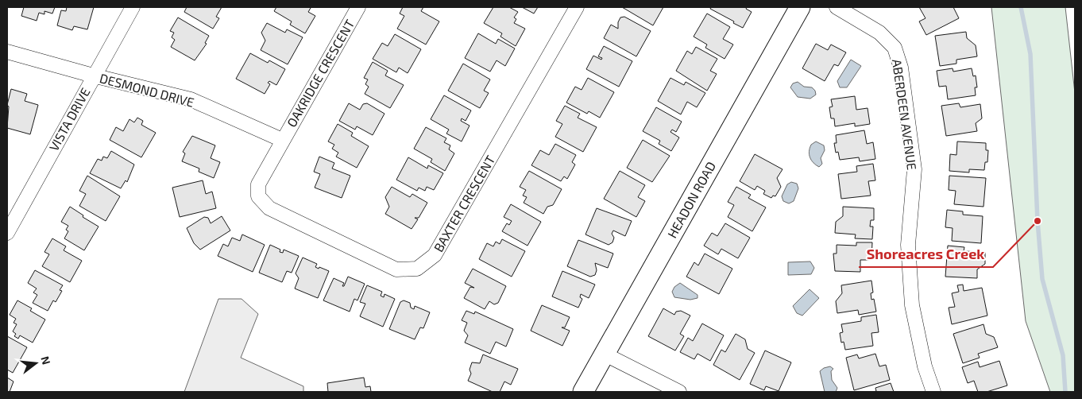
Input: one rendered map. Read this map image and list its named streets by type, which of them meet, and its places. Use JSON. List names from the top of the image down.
{
  "streets": {
    "street": [
      "OAKRIDGE CRESCENT",
      "DESMOND DRIVE",
      "ABERDEEN AVENUE",
      "VISTA DRIVE",
      "HEADON ROAD",
      "BAXTER CRESCENT"
    ]
  },
  "crossings": [
    ["OAKRIDGE CRESCENT", "DESMOND DRIVE"],
    ["OAKRIDGE CRESCENT", "BAXTER CRESCENT"],
    ["DESMOND DRIVE", "VISTA DRIVE"],
    ["DESMOND DRIVE", "BAXTER CRESCENT"]
  ],
  "places": ["Shoreacres Creek"],
  "north": "right"
}
